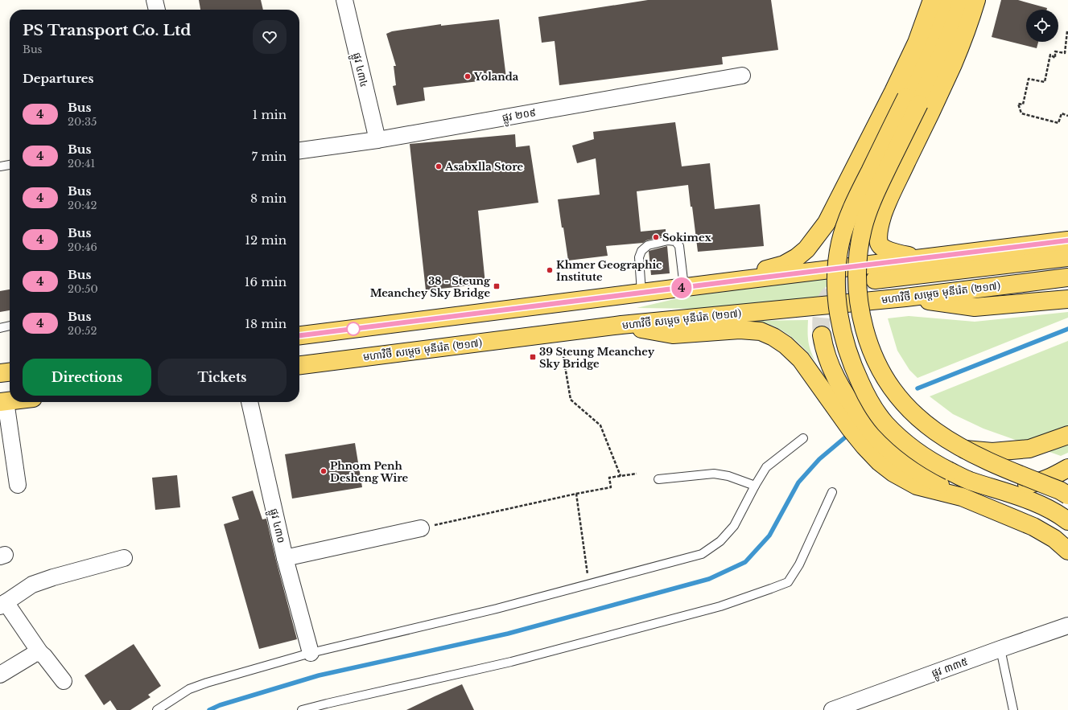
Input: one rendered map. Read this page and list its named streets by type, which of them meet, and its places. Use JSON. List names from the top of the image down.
{
  "streets": {
    "main road": ["មហាវិថី សម្តេច មុនីរ៉េត (២១៧)"],
    "street": [
      "ផ្លូវ ៤៣៤",
      "ផ្លូវ ២០៩",
      "ផ្លូវ ៤៣០",
      "ផ្លូវ ៣៣៥"
    ]
  },
  "crossings": [
    ["ផ្លូវ ៤៣៤", "ផ្លូវ ២០៩"]
  ],
  "places": {
    "other": [
      "Yolanda",
      "Asabxlla Store",
      "Sokimex",
      "Khmer Geographic Institute",
      "Phnom Penh Desheng Wire"
    ],
    "transit": ["38 - Steung Meanchey Sky Bridge", "39 Steung Meanchey Sky Bridge"]
  },
  "lines": ["bus line 4"],
  "page": {
    "on_map": "4",
    "heading": [
      ["PS Transport Co. Ltd", "Bus"],
      "Departures"
    ],
    "list": [
      {
        "mark": "4",
        "name": "Bus",
        "note": "20:35",
        "value": "1 min"
      },
      {
        "mark": "4",
        "name": "Bus",
        "note": "20:41",
        "value": "7 min"
      },
      {
        "mark": "4",
        "name": "Bus",
        "note": "20:42",
        "value": "8 min"
      },
      {
        "mark": "4",
        "name": "Bus",
        "note": "20:46",
        "value": "12 min"
      },
      {
        "mark": "4",
        "name": "Bus",
        "note": "20:50",
        "value": "16 min"
      },
      {
        "mark": "4",
        "name": "Bus",
        "note": "20:52",
        "value": "18 min"
      }
    ],
    "buttons": ["Directions", "Tickets"]
  }
}
